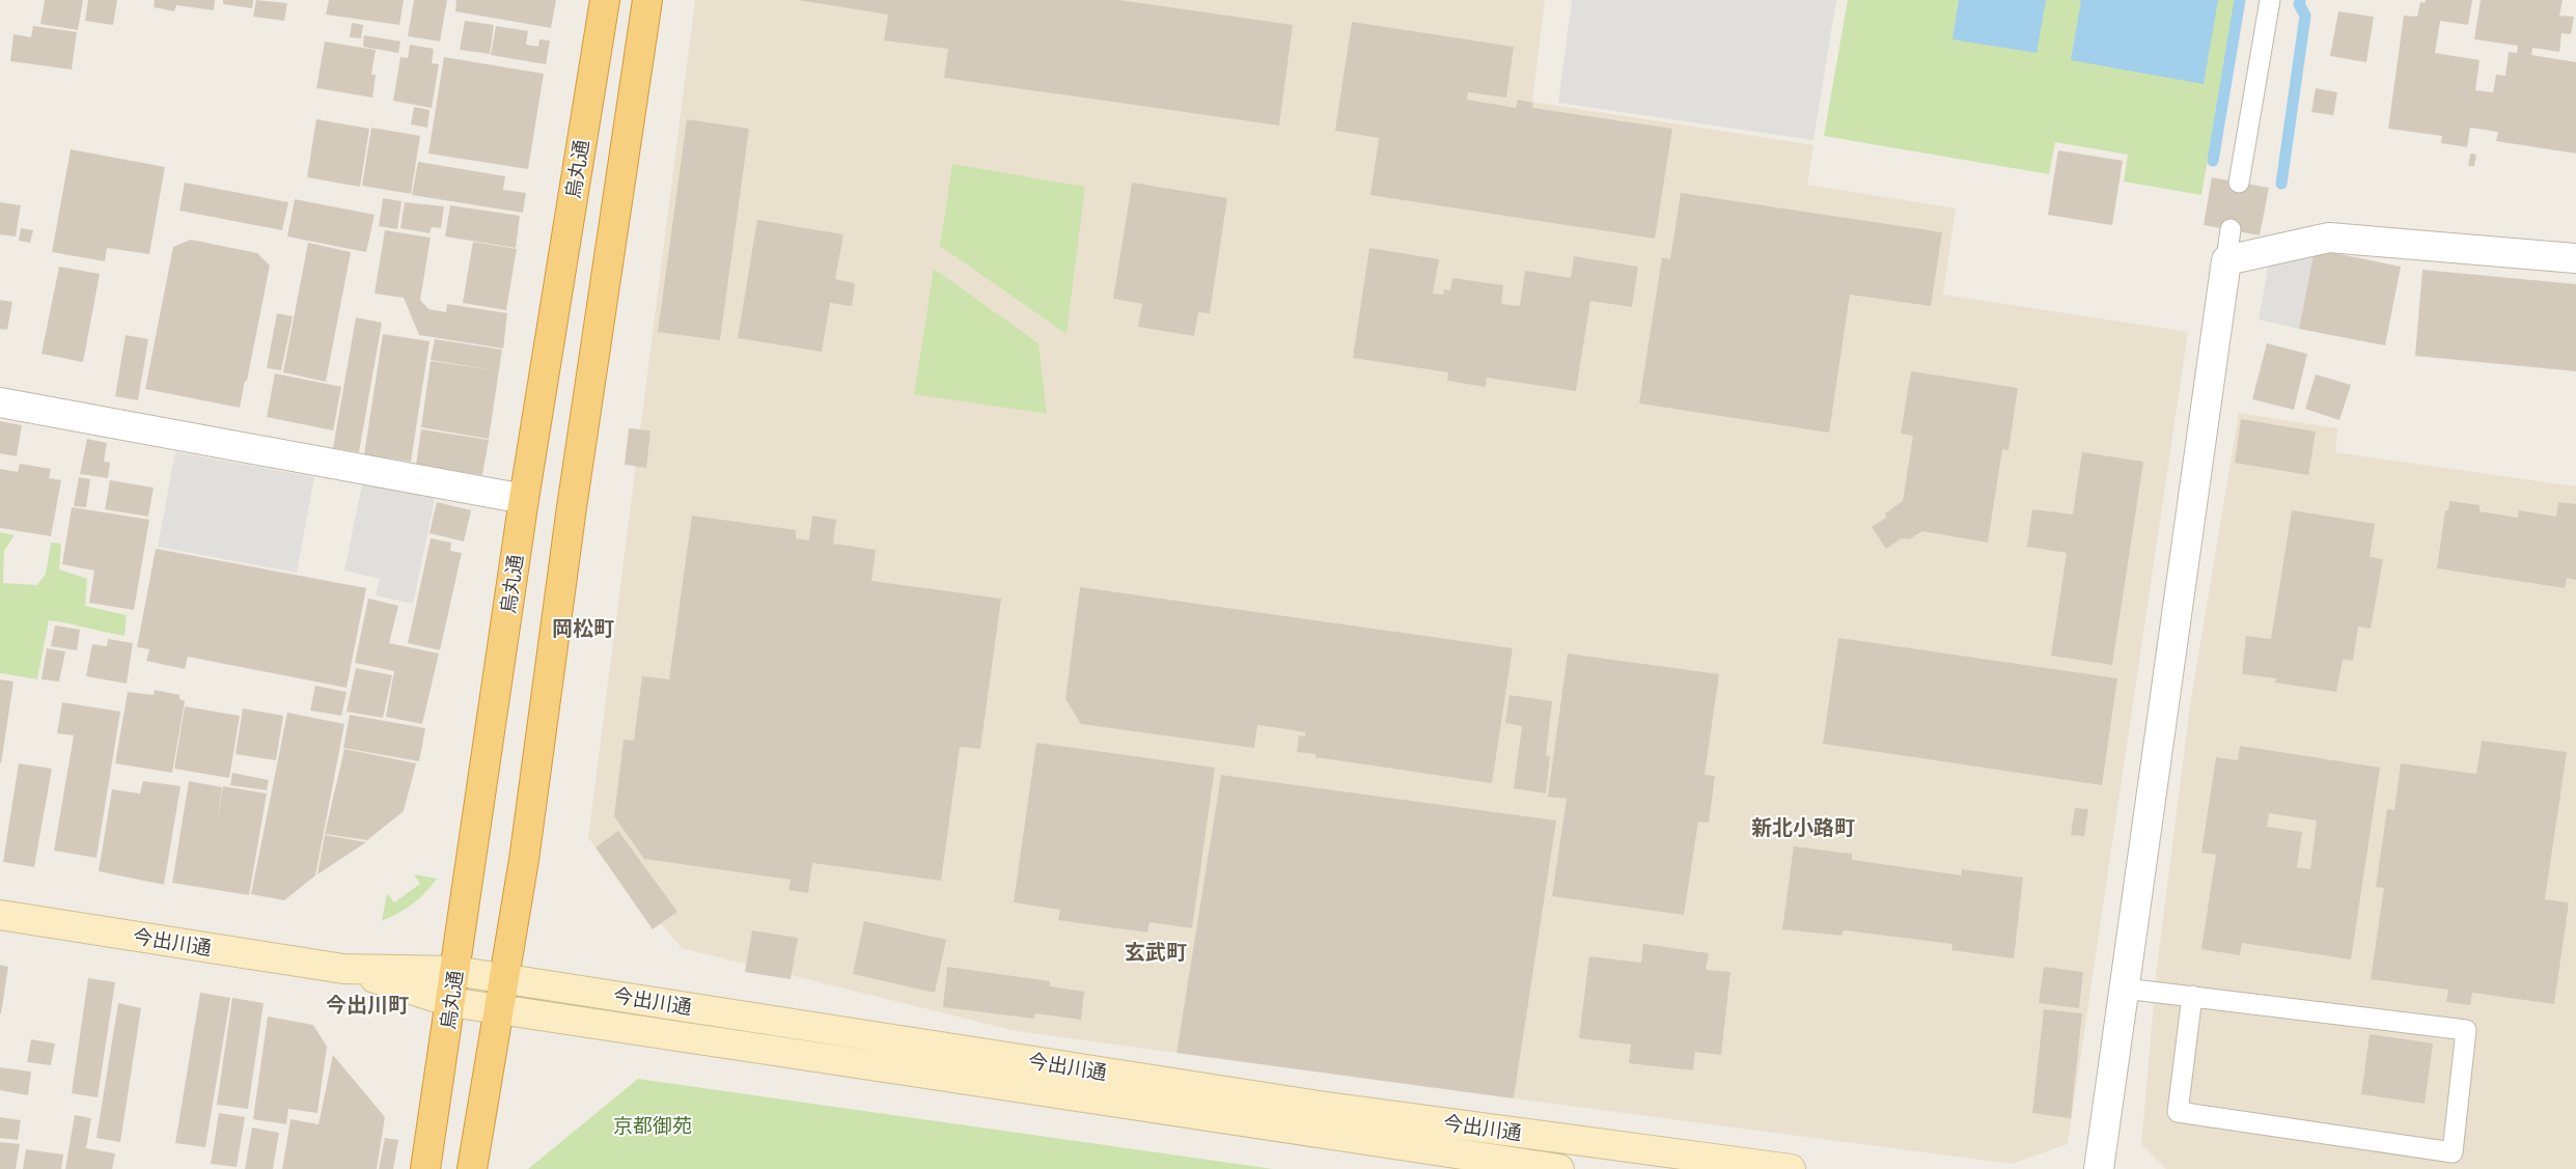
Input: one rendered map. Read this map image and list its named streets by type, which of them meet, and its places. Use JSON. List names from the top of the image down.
{
  "streets": {
    "highway": ["烏丸通"],
    "main road": ["今出川通"]
  },
  "crossings": [
    ["烏丸通", "今出川通"]
  ],
  "districts": [
    "岡松町",
    "新北小路町",
    "玄武町",
    "今出川町"
  ],
  "parks": ["京都御苑"]
}
